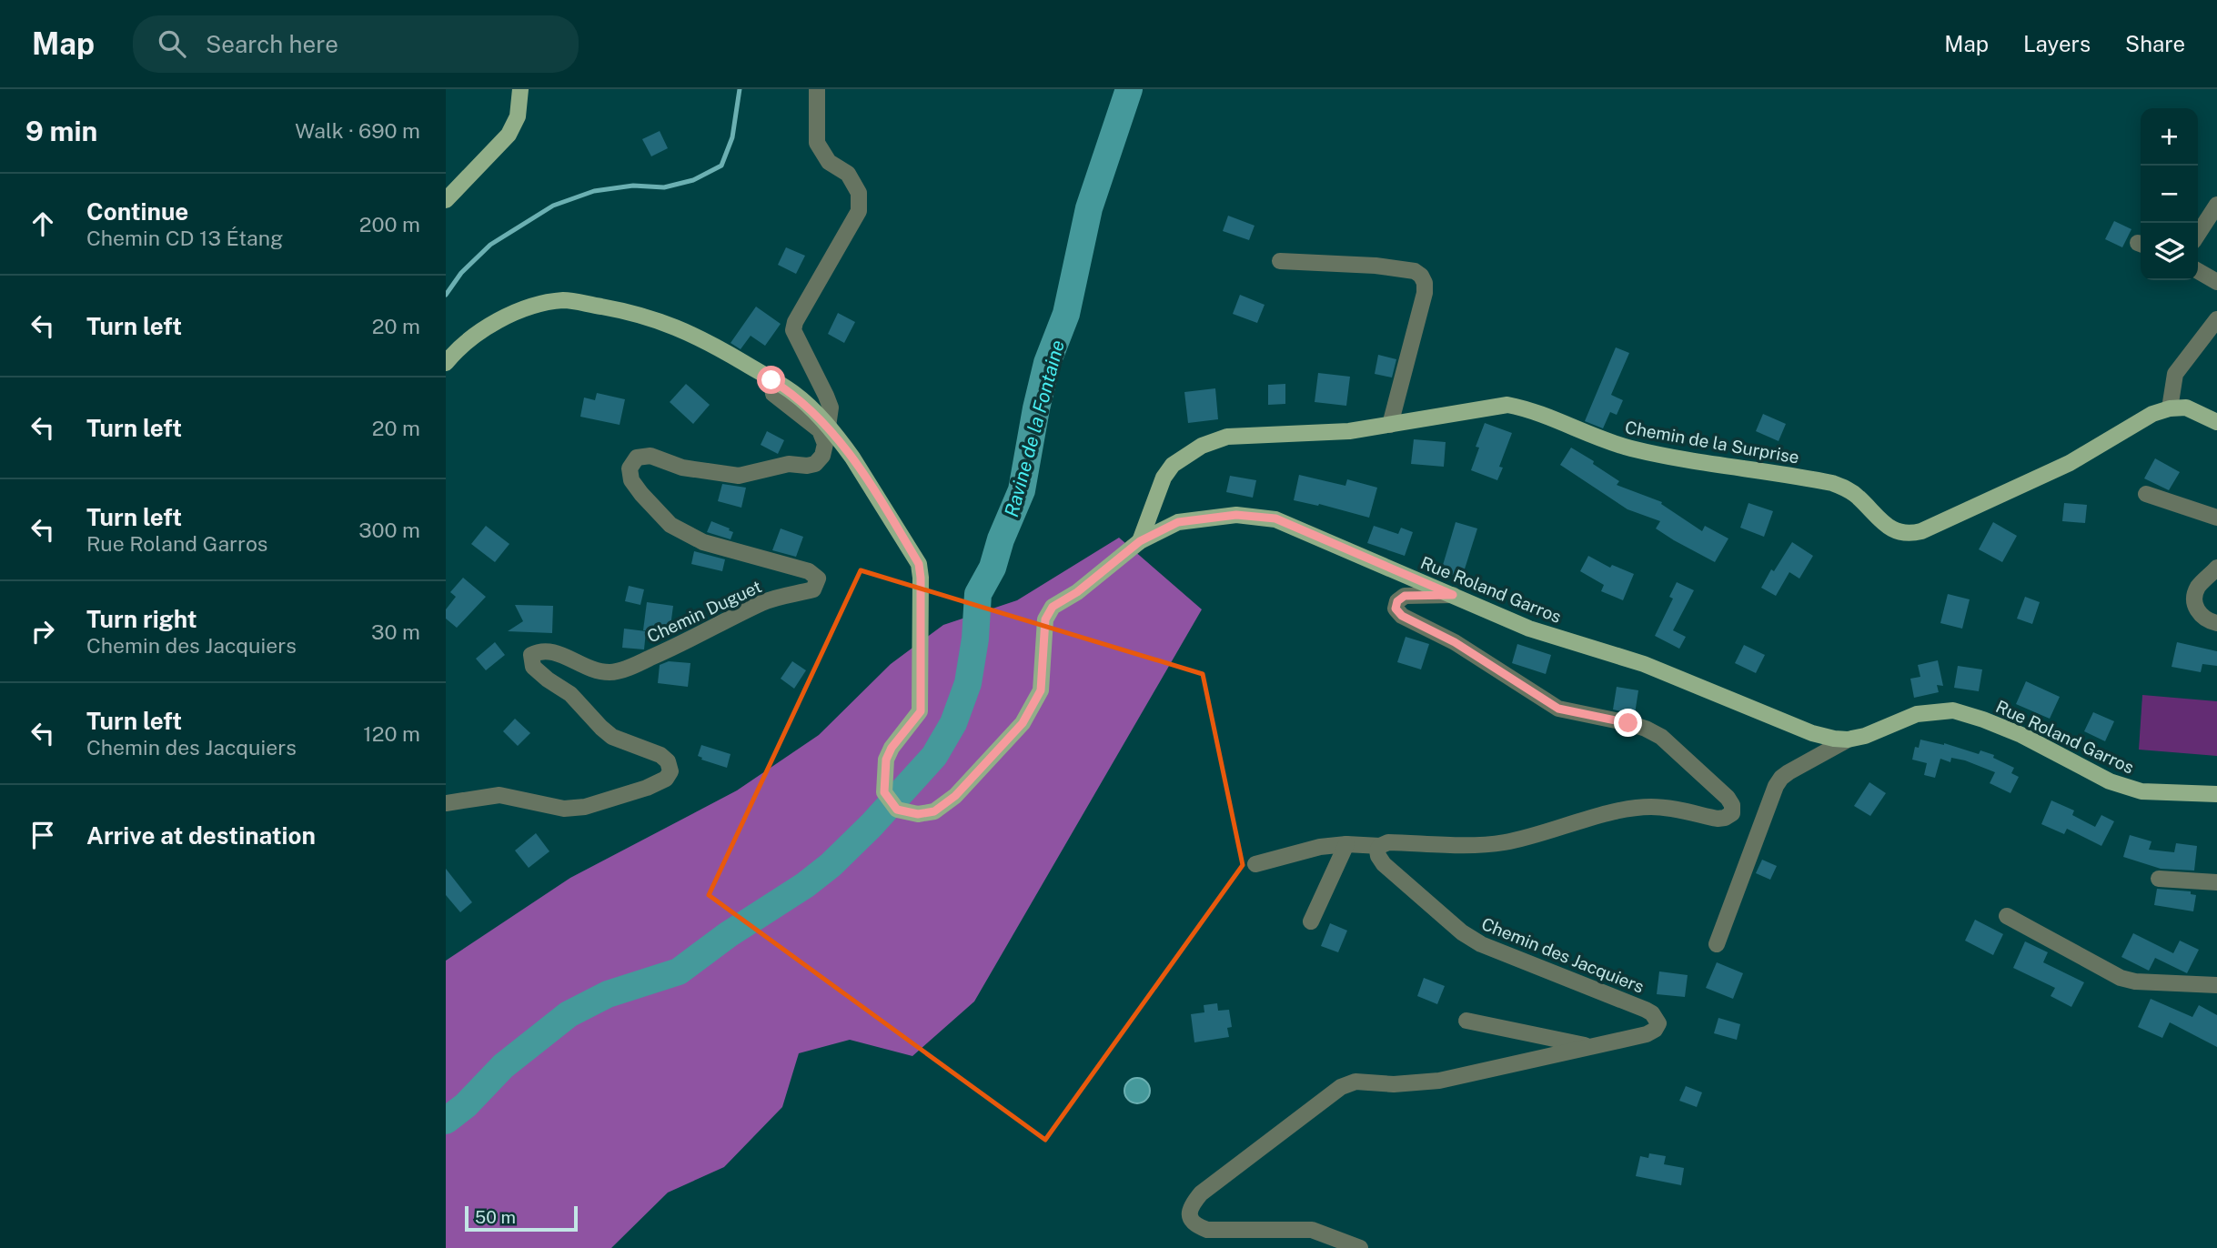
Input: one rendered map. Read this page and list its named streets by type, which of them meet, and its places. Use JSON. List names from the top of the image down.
{
  "streets": {
    "main road": ["Chemin de la Surprise", "Rue Roland Garros"],
    "street": ["Chemin Duguet", "Chemin des Jacquiers"]
  },
  "crossings": [
    ["Chemin de la Surprise", "Rue Roland Garros"]
  ],
  "water": ["Ravine de la Fontaine"],
  "scale_bar": "50 m",
  "page": {
    "header": "Map",
    "search": "Search here",
    "nav": ["Map", "Layers", "Share"],
    "heading": ["9 min", "Walk · 690 m"],
    "map_buttons": ["+", "−"],
    "list": [
      ["Continue", "Chemin CD 13 Étang", "200 m"],
      ["Turn left", "20 m"],
      ["Turn left", "20 m"],
      ["Turn left", "Rue Roland Garros", "300 m"],
      ["Turn right", "Chemin des Jacquiers", "30 m"],
      ["Turn left", "Chemin des Jacquiers", "120 m"],
      "Arrive at destination"
    ],
    "scale": "50 m"
  }
}
